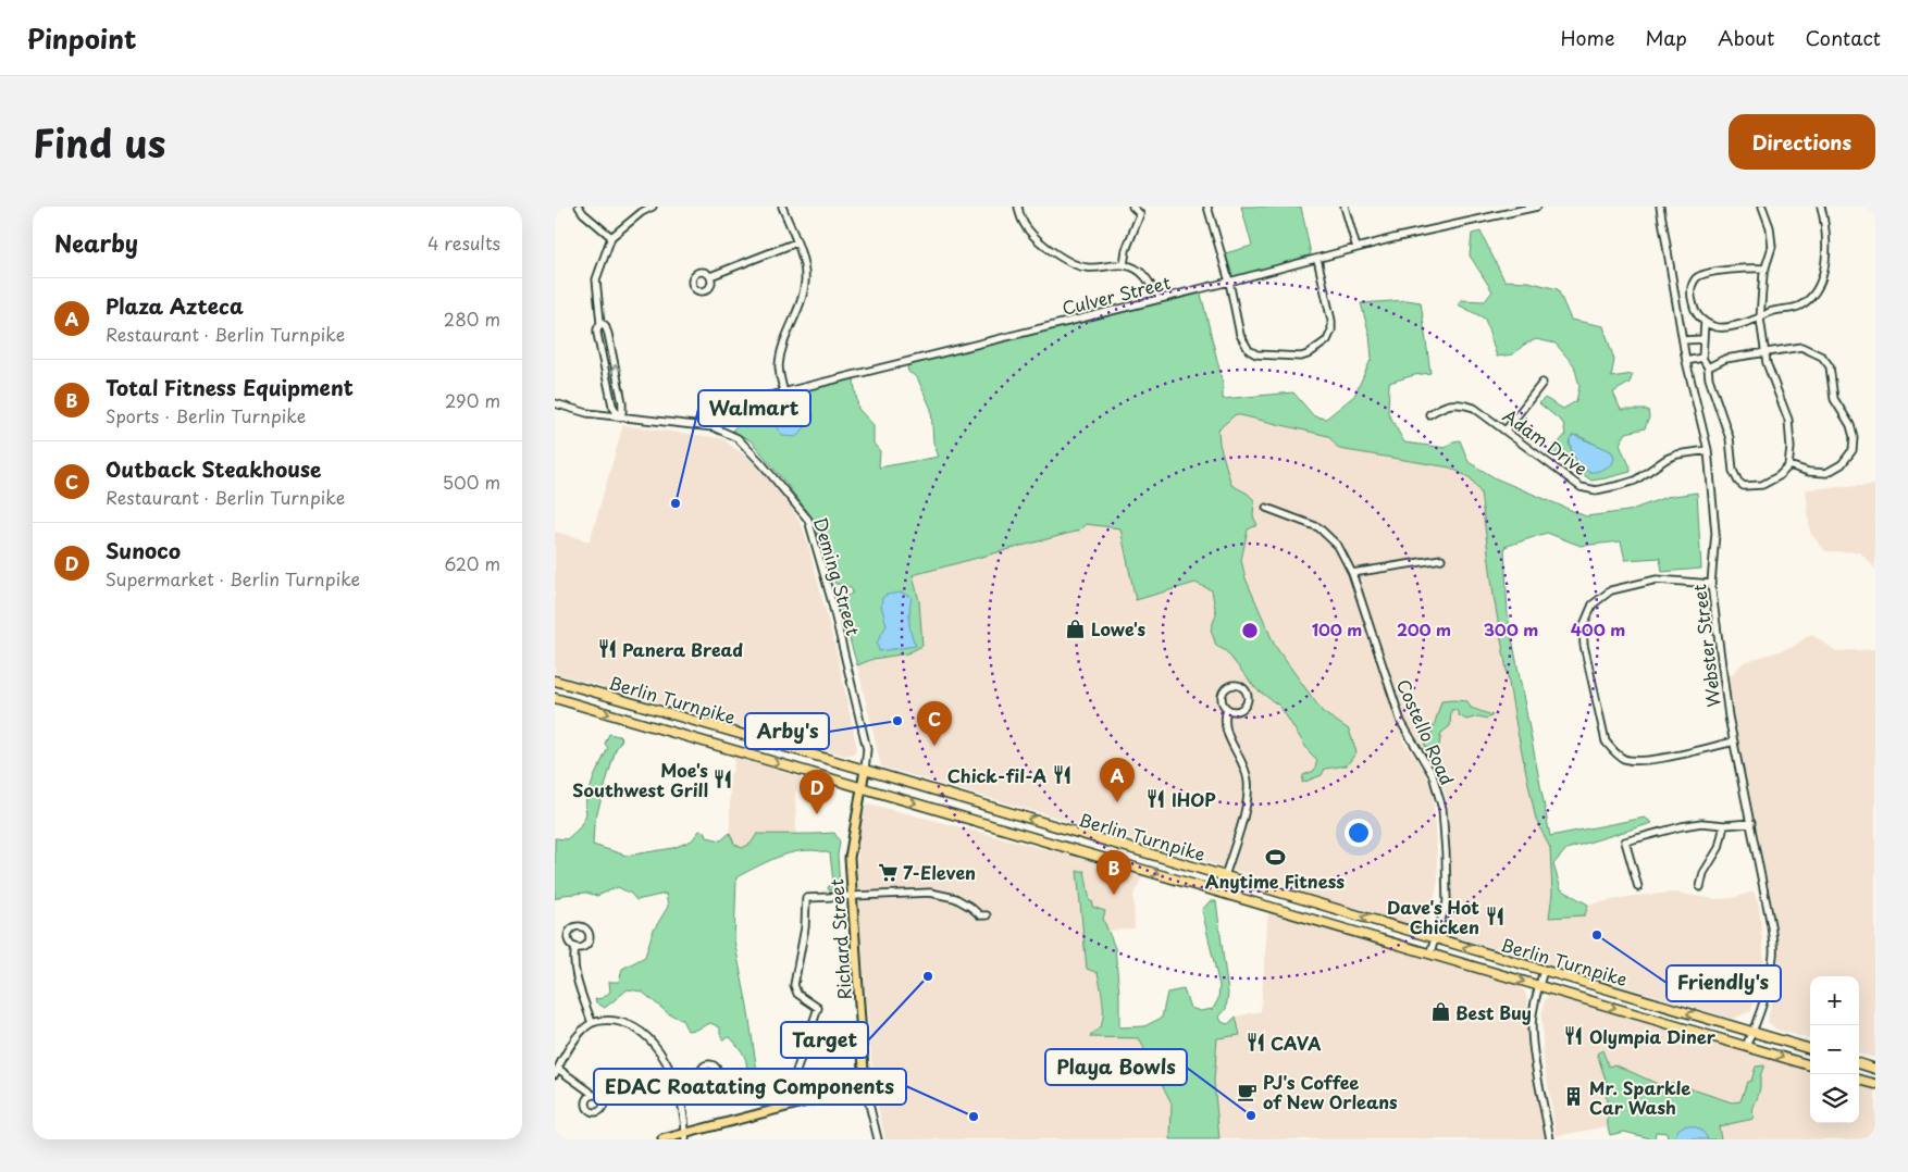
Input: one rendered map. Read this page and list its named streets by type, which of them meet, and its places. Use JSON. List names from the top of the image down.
{
  "streets": {
    "highway": ["Berlin Turnpike"],
    "main road": ["Richard Street"],
    "street": [
      "Culver Street",
      "Adam Drive",
      "Deming Street",
      "Webster Street",
      "Costello Road"
    ]
  },
  "crossings": [
    ["Culver Street", "Deming Street"],
    ["Adam Drive", "Webster Street"],
    ["Deming Street", "Berlin Turnpike"],
    ["Deming Street", "Richard Street"],
    ["Webster Street", "Berlin Turnpike"],
    ["Berlin Turnpike", "Costello Road"],
    ["Berlin Turnpike", "Richard Street"]
  ],
  "places": {
    "other": [
      "Walmart",
      "Arby's",
      "Friendly's",
      "Target",
      "Playa Bowls",
      "EDAC Roatating Components"
    ],
    "shop": ["Lowe's", "Best Buy"],
    "restaurant": [
      "Panera Bread",
      "Chick-fil-A",
      "Moe's Southwest Grill",
      "IHOP",
      "Dave's Hot Chicken",
      "Olympia Diner",
      "CAVA"
    ],
    "sports": ["Anytime Fitness"],
    "supermarket": ["7-Eleven"],
    "cafe": ["PJ's Coffee of New Orleans"],
    "building": ["Mr. Sparkle Car Wash"]
  },
  "page": {
    "header": "Pinpoint",
    "nav": [
      "Home",
      "Map",
      "About",
      "Contact"
    ],
    "title": "Find us",
    "buttons": "Directions",
    "heading": ["Nearby", "4 results"],
    "list": [
      {
        "mark": "A",
        "name": "Plaza Azteca",
        "note": "Restaurant · Berlin Turnpike",
        "value": "280 m"
      },
      {
        "mark": "B",
        "name": "Total Fitness Equipment",
        "note": "Sports · Berlin Turnpike",
        "value": "290 m"
      },
      {
        "mark": "C",
        "name": "Outback Steakhouse",
        "note": "Restaurant · Berlin Turnpike",
        "value": "500 m"
      },
      {
        "mark": "D",
        "name": "Sunoco",
        "note": "Supermarket · Berlin Turnpike",
        "value": "620 m"
      }
    ],
    "pins": [
      "C",
      "A",
      "D",
      "B"
    ],
    "map_buttons": ["+", "−"]
  },
  "rings": [
    "100 m",
    "200 m",
    "300 m",
    "400 m"
  ]
}
